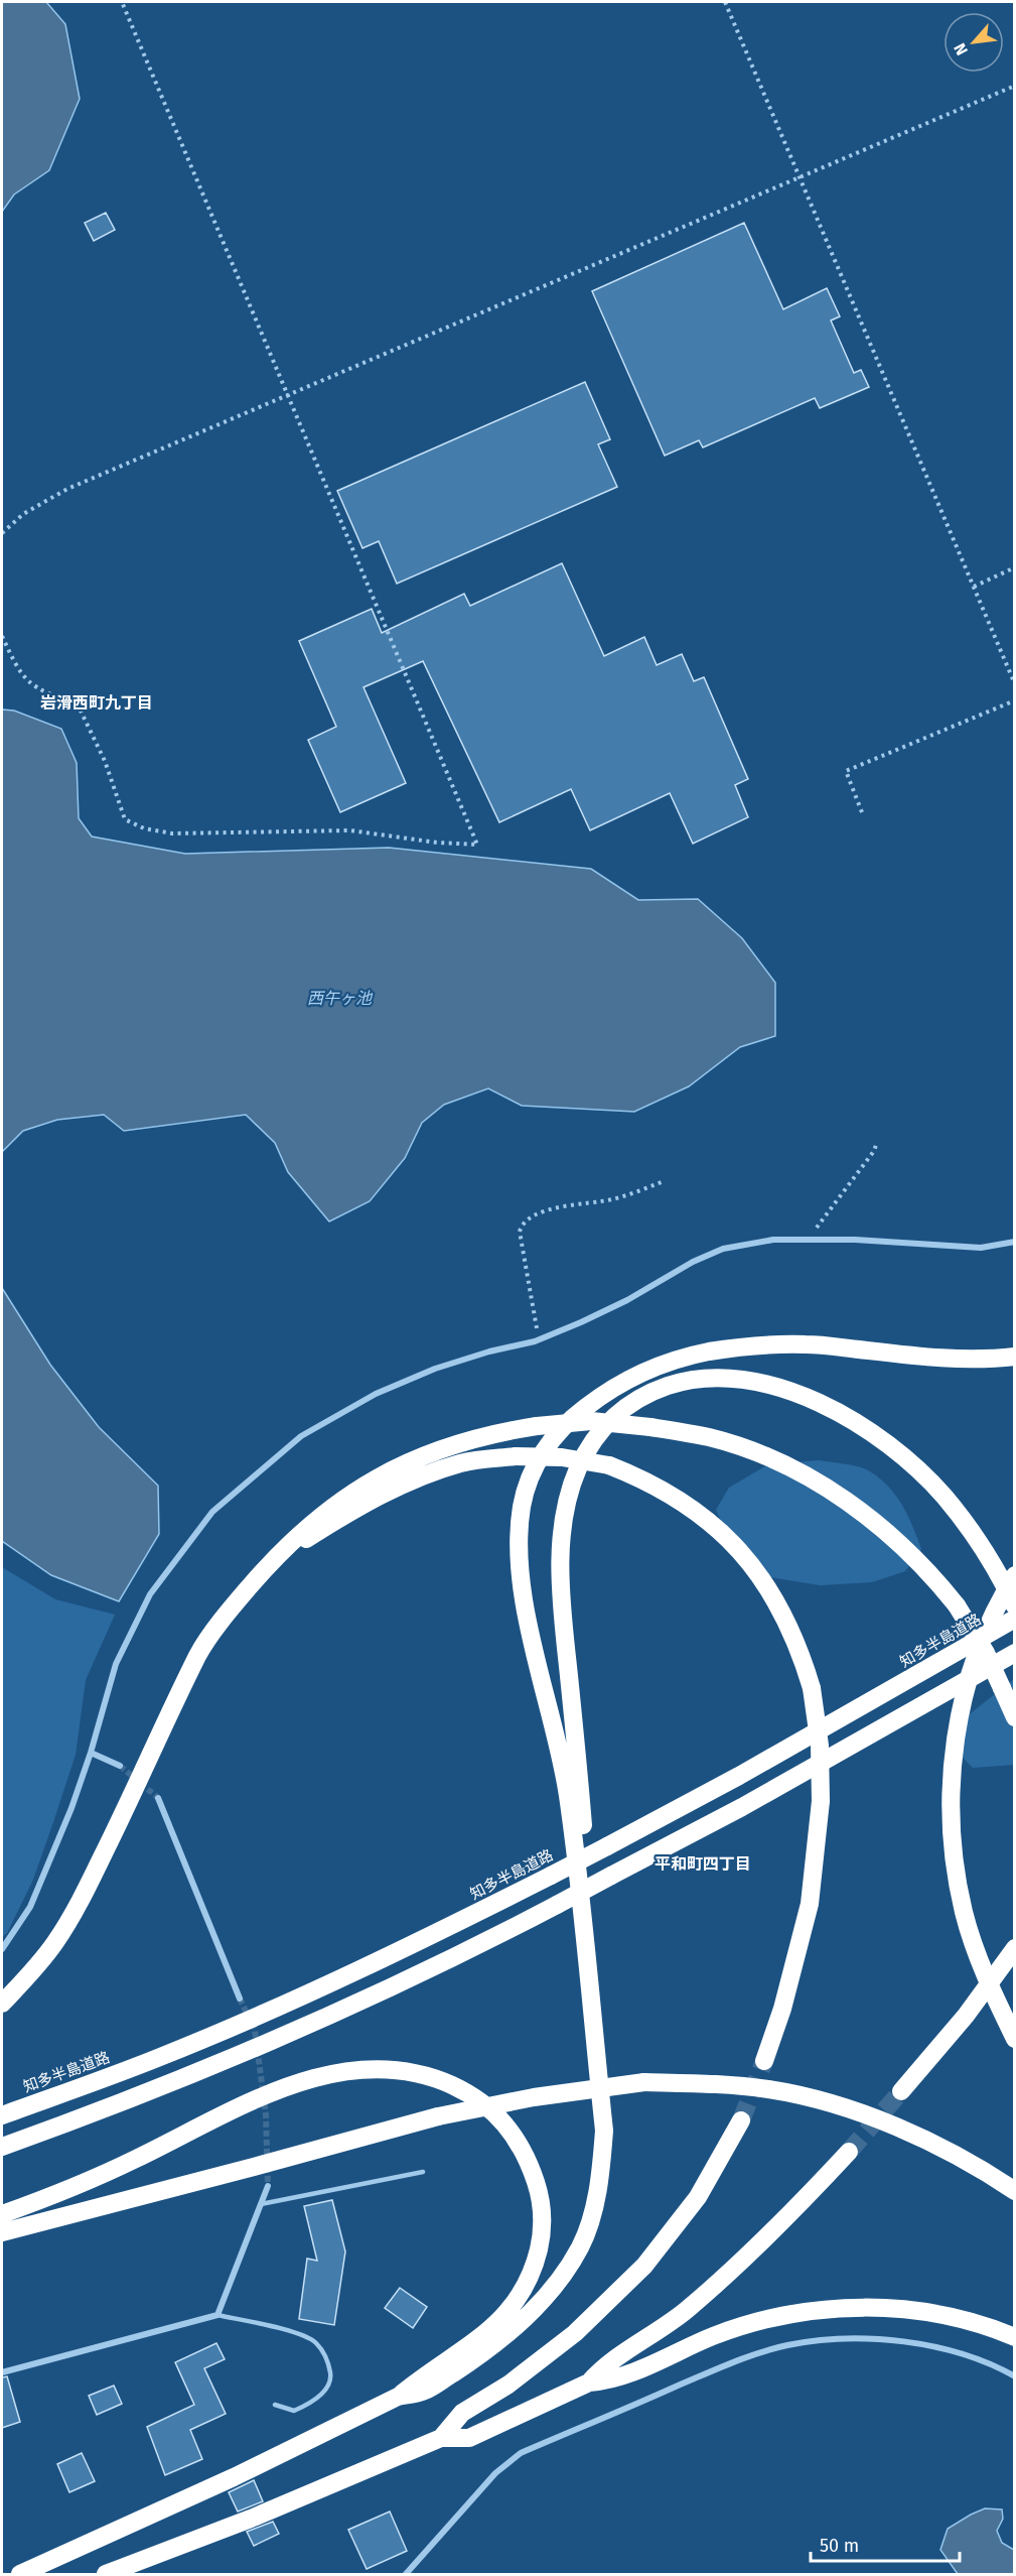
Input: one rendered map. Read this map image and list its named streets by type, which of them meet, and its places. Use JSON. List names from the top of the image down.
{
  "streets": {
    "highway": ["知多半島道路"]
  },
  "districts": ["岩滑西町九丁目", "平和町四丁目"],
  "water": ["西午ヶ池"],
  "scale_bar": "50 m",
  "north": "bottom left"
}
